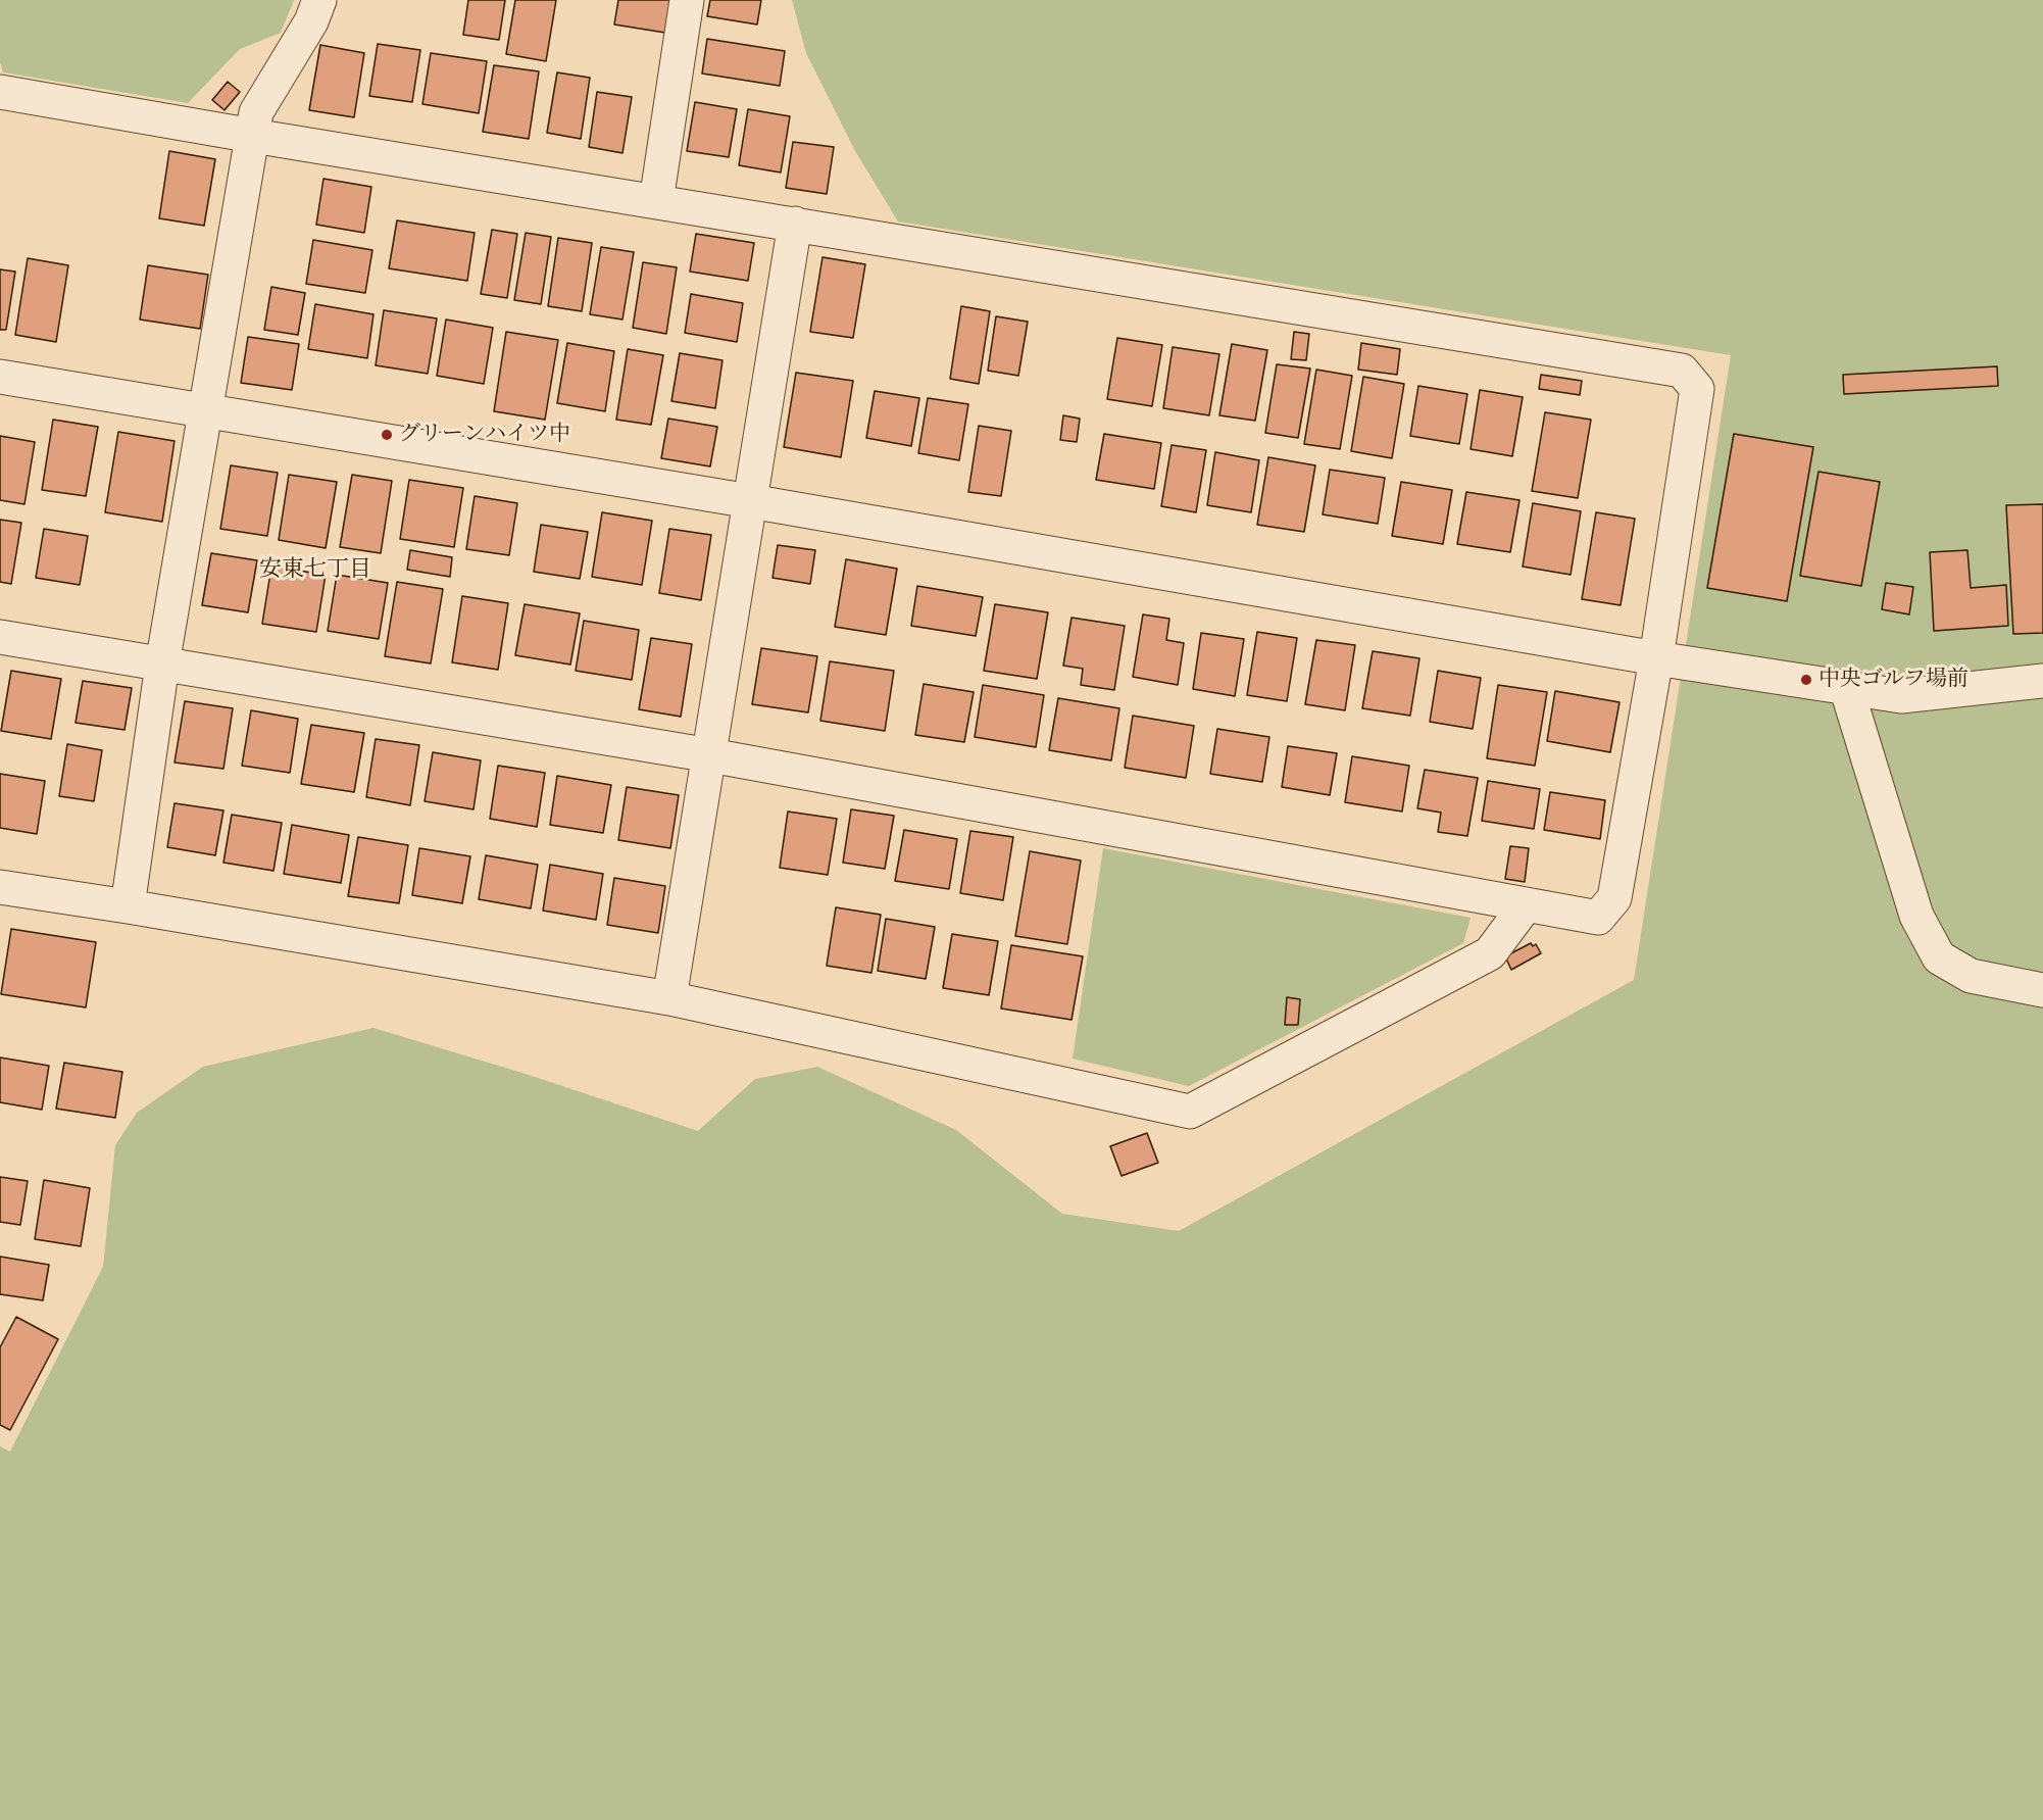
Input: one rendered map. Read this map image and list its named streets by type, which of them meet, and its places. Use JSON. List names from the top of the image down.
{
  "districts": ["安東七丁目"],
  "places": ["グリーンハイツ中", "中央ゴルフ場前"]
}
